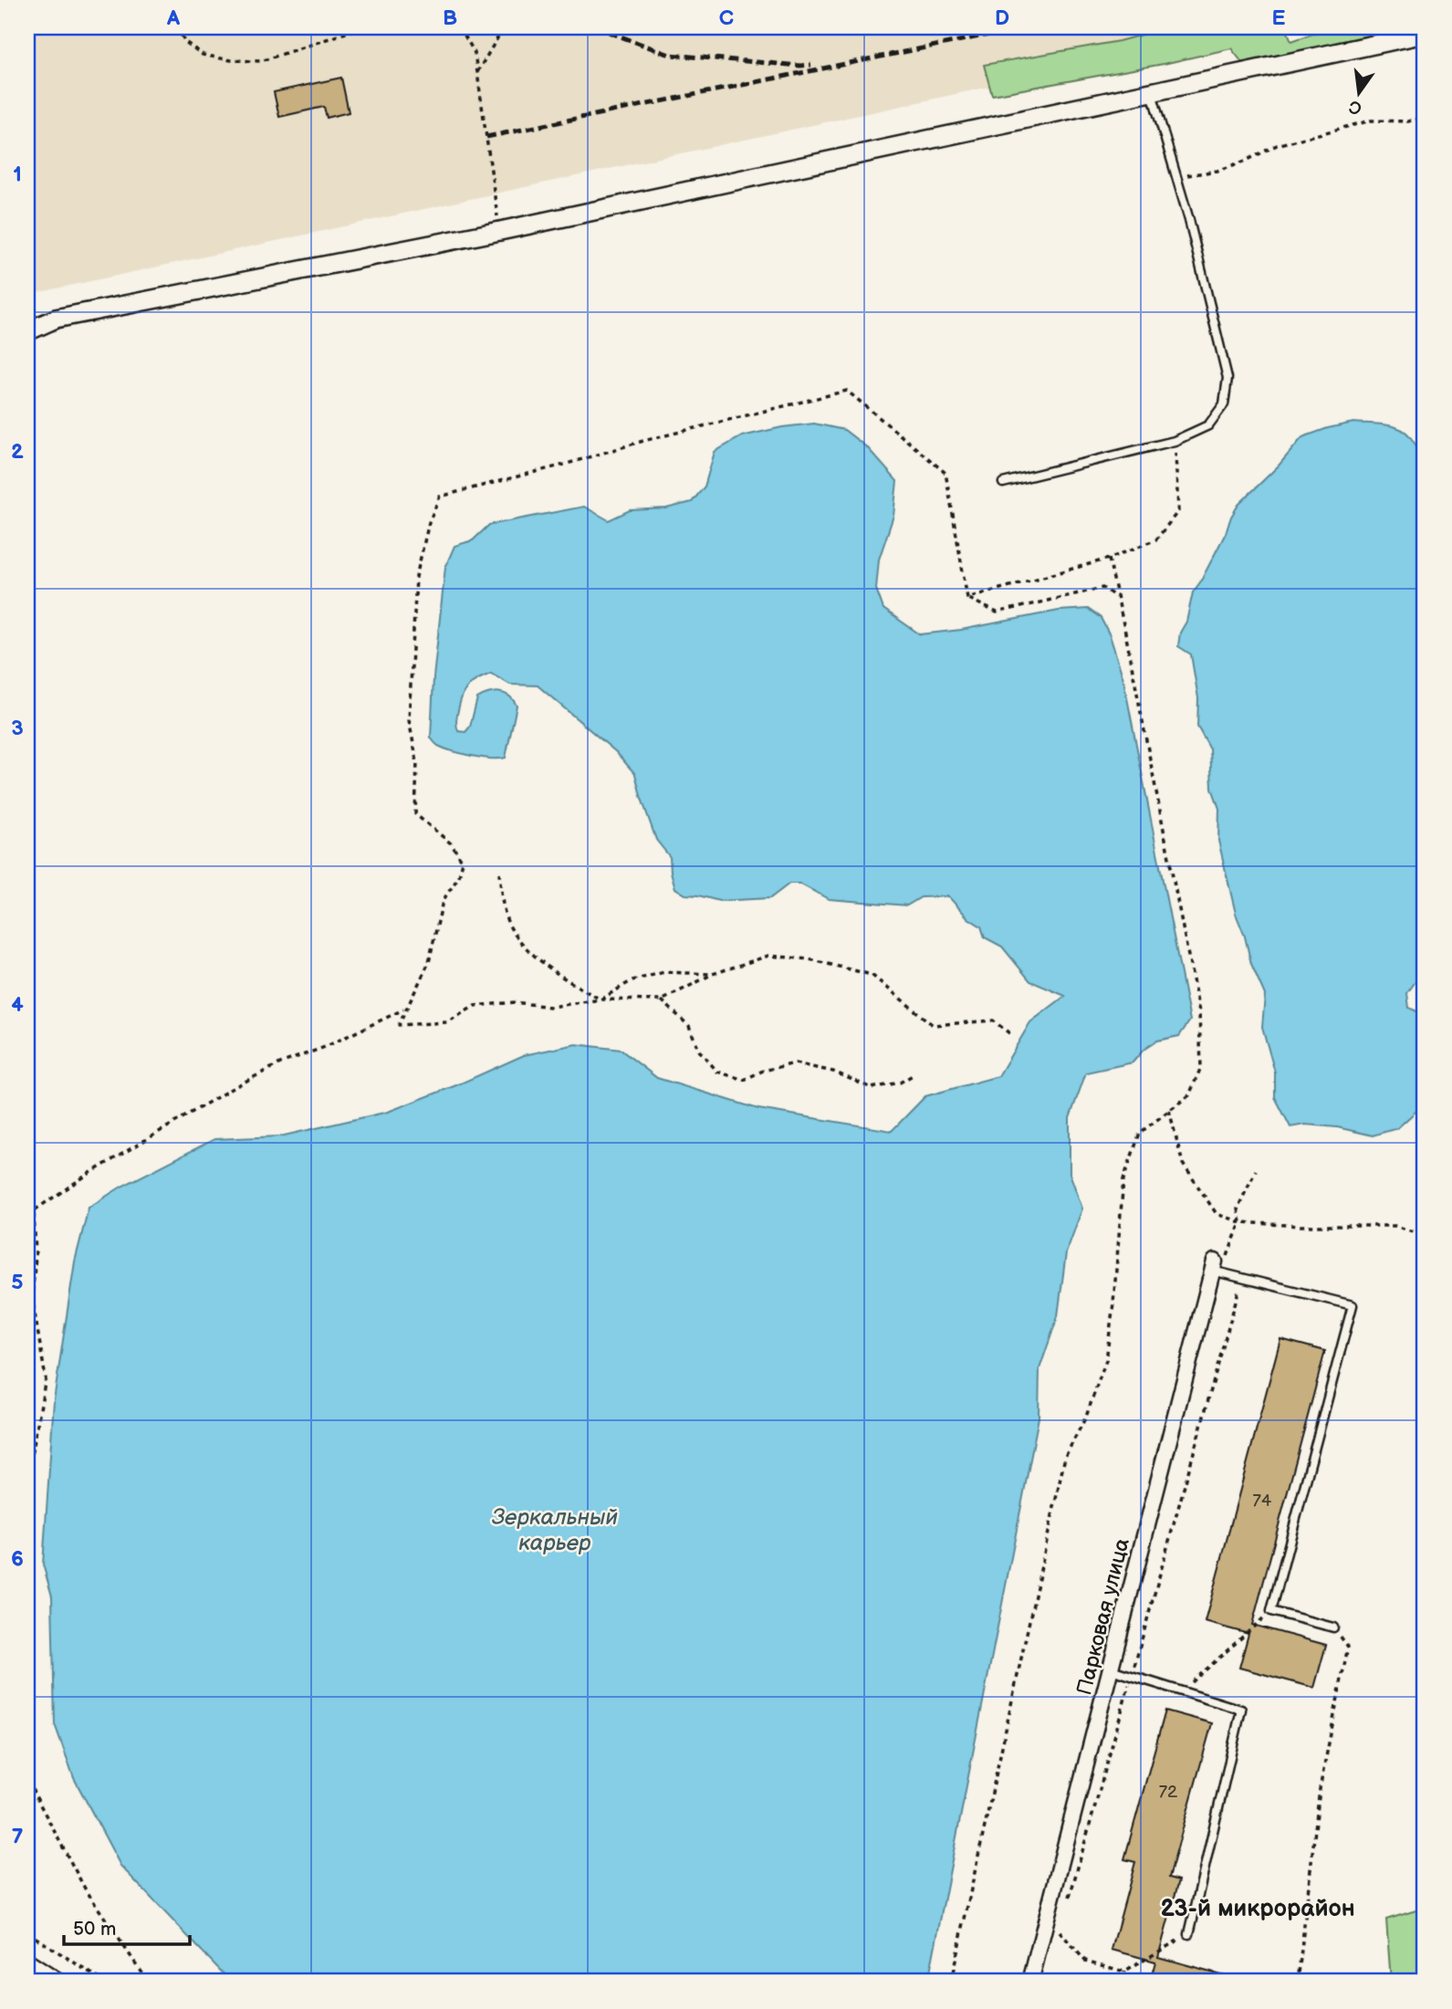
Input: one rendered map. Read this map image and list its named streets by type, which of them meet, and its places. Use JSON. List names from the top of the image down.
{
  "streets": {
    "street": ["Парковая улица"]
  },
  "districts": ["23-й микрорайон"],
  "water": ["Зеркальный карьер"],
  "house_numbers": ["74", "72"],
  "scale_bar": "50 m",
  "north": "bottom",
  "grid": {
    "columns": [
      "A",
      "B",
      "C",
      "D",
      "E"
    ],
    "rows": [
      "1",
      "2",
      "3",
      "4",
      "5",
      "6",
      "7"
    ]
  }
}
